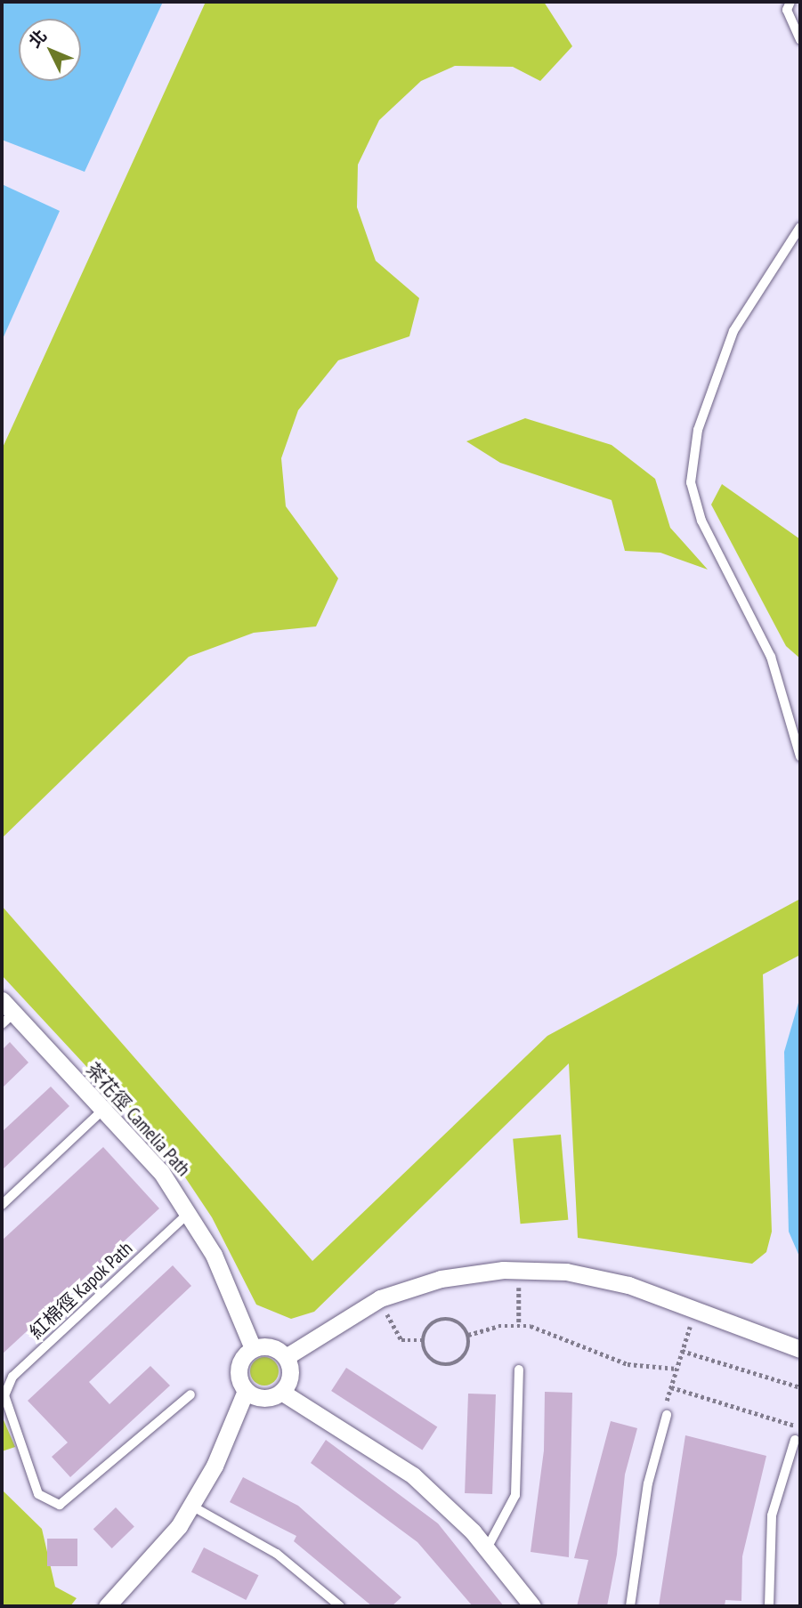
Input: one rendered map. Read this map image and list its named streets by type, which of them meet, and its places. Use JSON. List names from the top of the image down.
{
  "streets": {
    "street": ["茶花徑 Camelia Path"],
    "lane": ["紅棉徑 Kapok Path"]
  },
  "crossings": [
    ["茶花徑 Camelia Path", "紅棉徑 Kapok Path"]
  ],
  "north": "top left"
}
